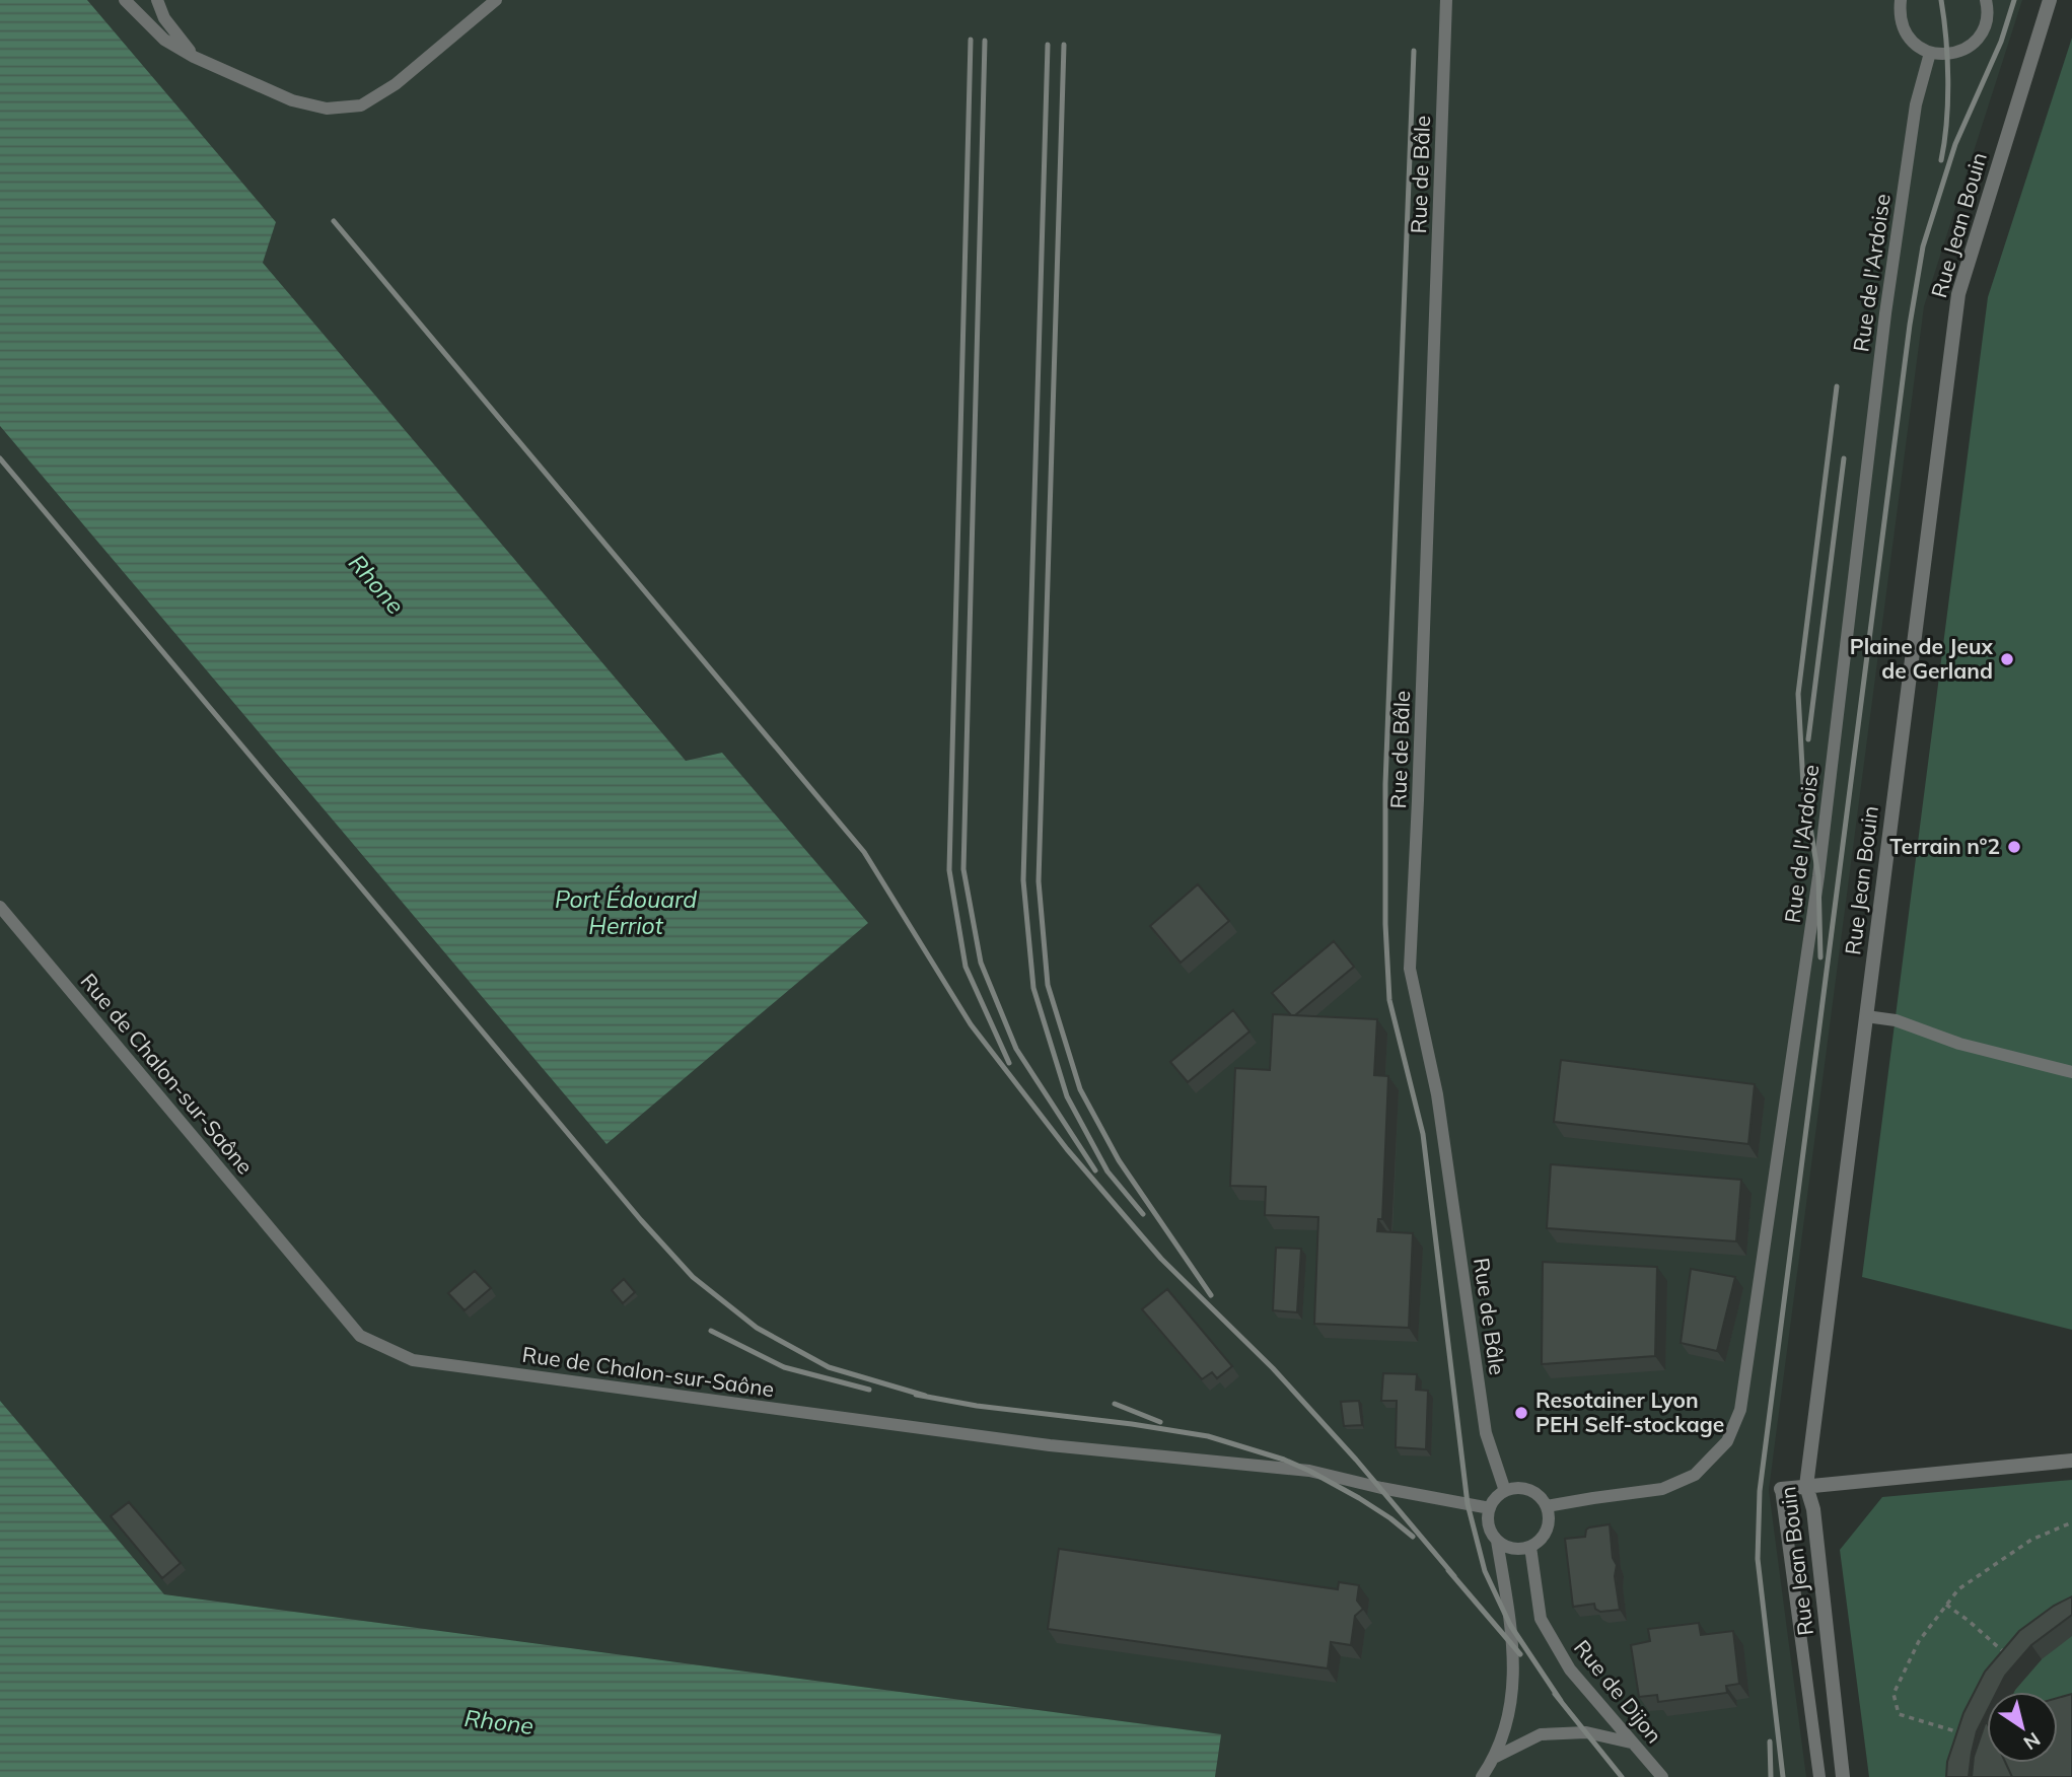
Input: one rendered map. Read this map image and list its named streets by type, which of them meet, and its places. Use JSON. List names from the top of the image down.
{
  "streets": {
    "street": ["Rue Jean Bouin"],
    "lane": [
      "Rue de Bâle",
      "Rue de l'Ardoise",
      "Rue de Chalon-sur-Saône",
      "Rue de Dijon"
    ]
  },
  "crossings": [
    ["Rue de Bâle", "Rue de l'Ardoise"],
    ["Rue de Bâle", "Rue de Chalon-sur-Saône"],
    ["Rue de Bâle", "Rue de Dijon"],
    ["Rue de l'Ardoise", "Rue de Chalon-sur-Saône"],
    ["Rue de l'Ardoise", "Rue de Dijon"],
    ["Rue de Chalon-sur-Saône", "Rue de Dijon"]
  ],
  "water": ["Rhone", "Port Édouard Herriot"],
  "places": ["Plaine de Jeux de Gerland", "Terrain n°2", "Resotainer Lyon PEH Self-stockage"],
  "north": "bottom right"
}
